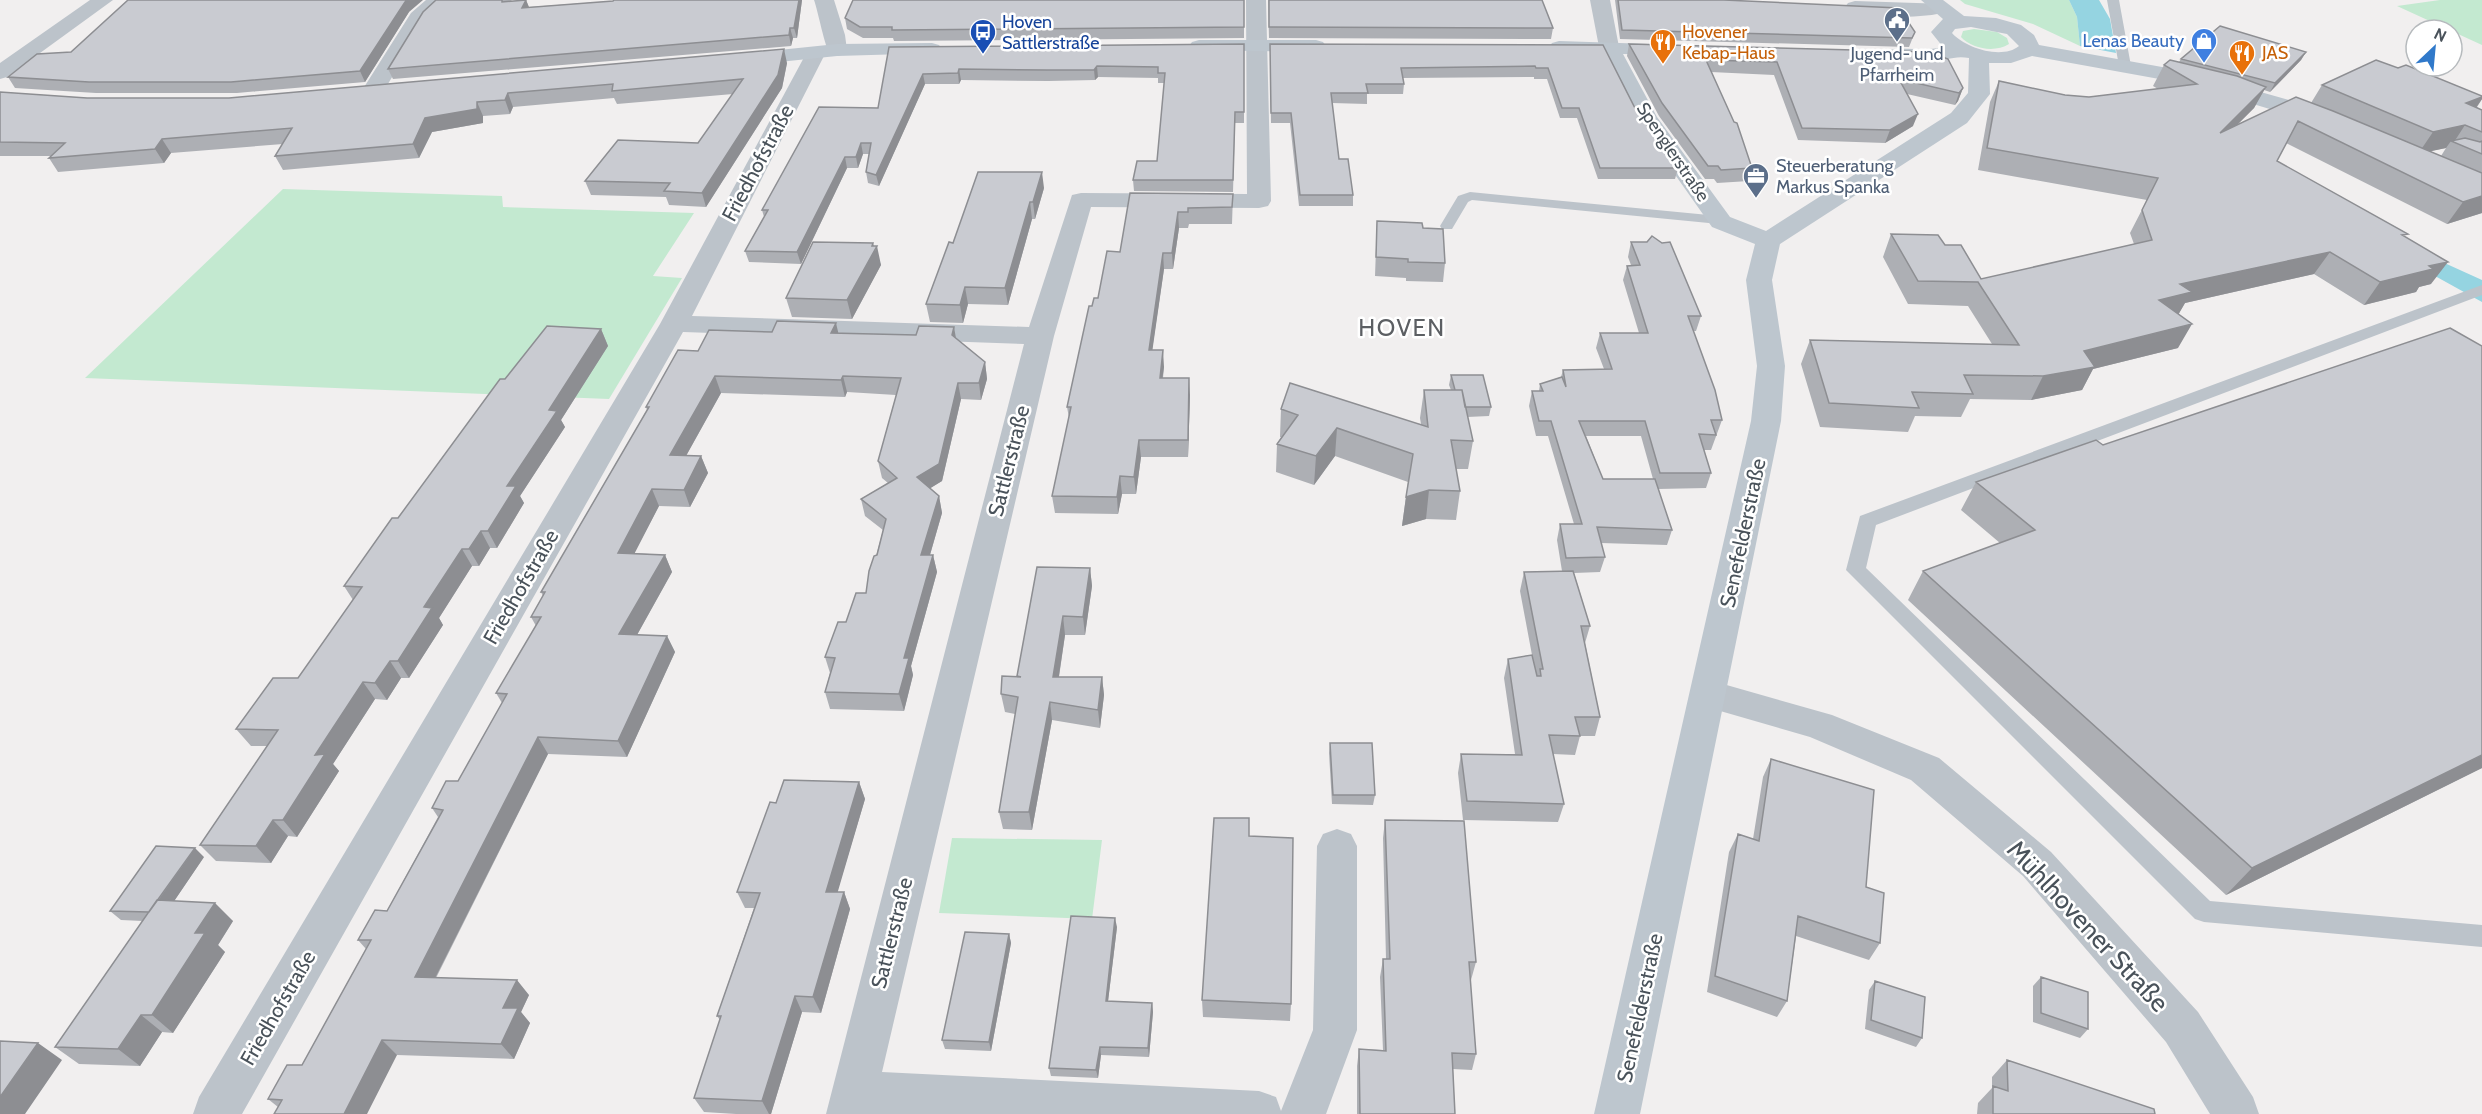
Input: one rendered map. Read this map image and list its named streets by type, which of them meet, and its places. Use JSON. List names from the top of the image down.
{
  "streets": {
    "main road": ["Spenglerstraße", "Senefelderstraße"],
    "street": ["Friedhofstraße", "Sattlerstraße", "Mühlhovener Straße"]
  },
  "crossings": [
    ["Spenglerstraße", "Senefelderstraße"],
    ["Senefelderstraße", "Mühlhovener Straße"]
  ],
  "districts": ["HOVEN"],
  "places": {
    "public building": ["Jugend- und Pfarrheim"],
    "bus stop": ["Hoven Sattlerstraße"],
    "shop": ["Lenas Beauty"],
    "restaurant": ["Hovener Kebap-Haus", "JAS"],
    "office": ["Steuerberatung Markus Spanka"]
  },
  "north": "top right"
}
